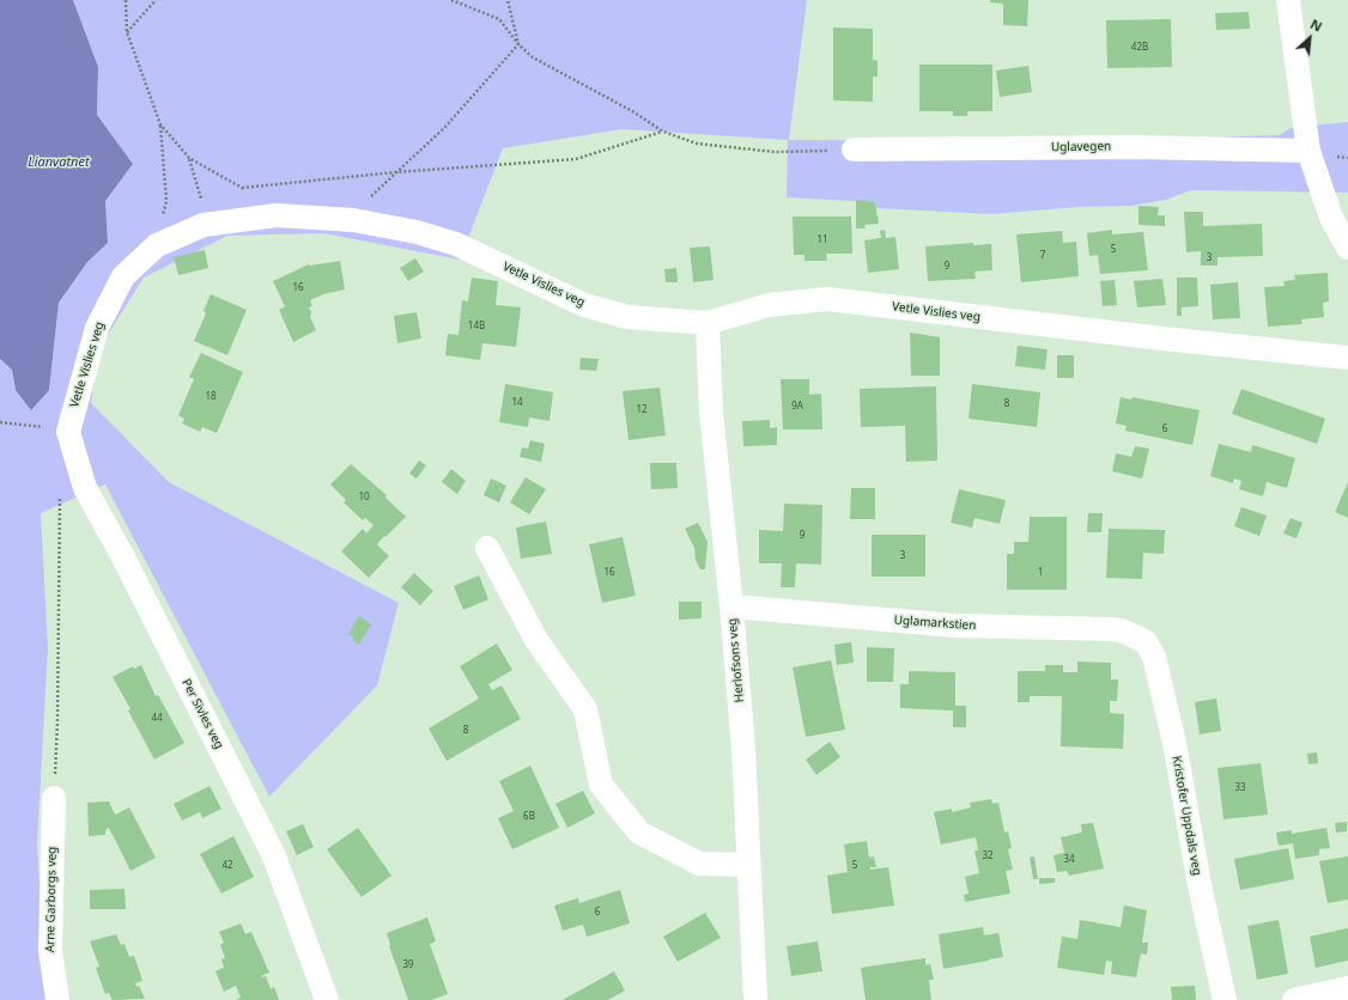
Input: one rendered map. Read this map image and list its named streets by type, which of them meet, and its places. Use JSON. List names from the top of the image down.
{
  "streets": {
    "street": [
      "Uglavegen",
      "Vetle Vislies veg",
      "Uglamarkstien",
      "Herlofsons veg",
      "Per Sivles veg",
      "Kristofer Uppdals veg",
      "Arne Garborgs veg"
    ]
  },
  "crossings": [
    ["Vetle Vislies veg", "Herlofsons veg"],
    ["Vetle Vislies veg", "Per Sivles veg"],
    ["Uglamarkstien", "Herlofsons veg"],
    ["Uglamarkstien", "Kristofer Uppdals veg"]
  ],
  "water": ["Lianvatnet"],
  "house_numbers": [
    "42B",
    "11",
    "5",
    "7",
    "3",
    "9",
    "16",
    "14B",
    "18",
    "14",
    "8",
    "9A",
    "12",
    "6",
    "10",
    "9",
    "3",
    "16",
    "1",
    "44",
    "8",
    "33",
    "6B",
    "32",
    "34",
    "42",
    "5",
    "6",
    "39"
  ],
  "north": "top right"
}
